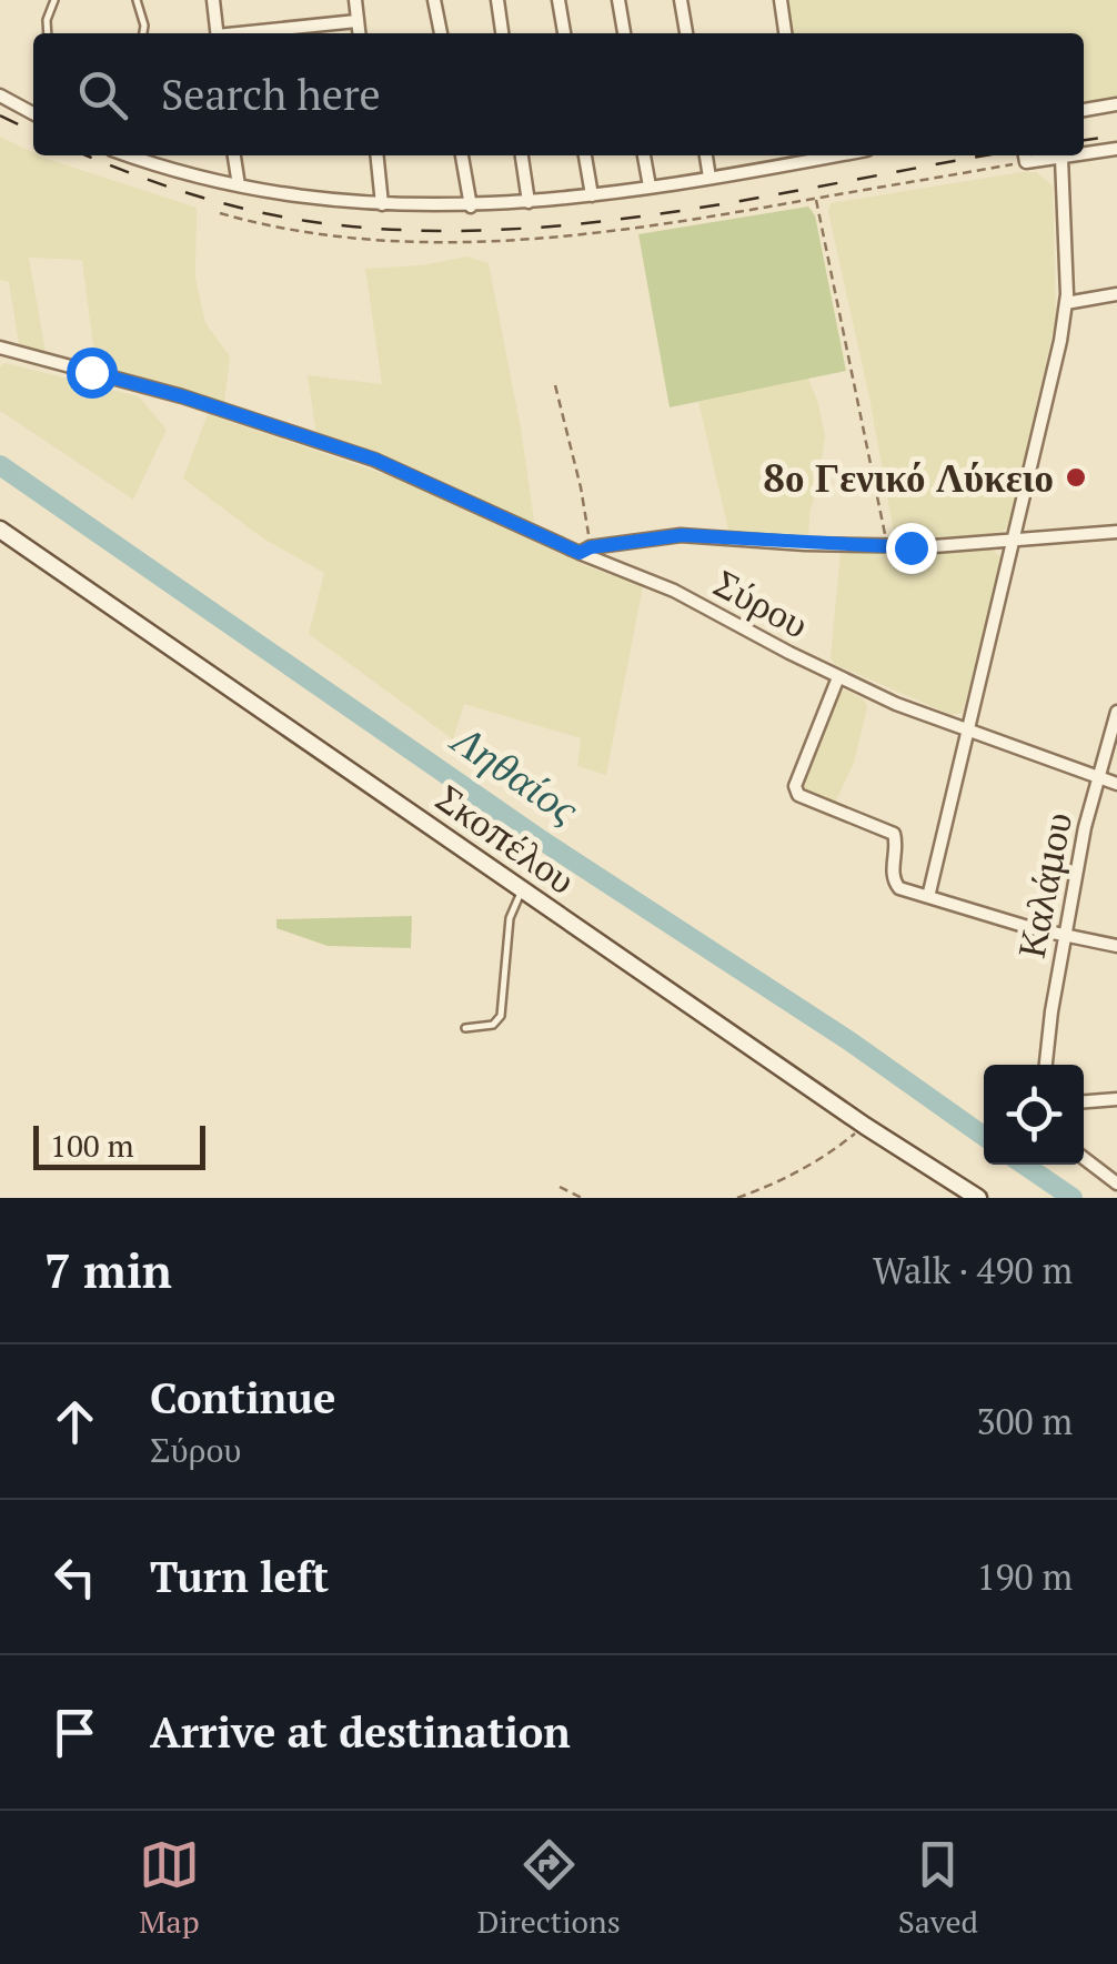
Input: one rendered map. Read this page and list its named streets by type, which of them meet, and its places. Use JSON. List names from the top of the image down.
{
  "streets": {
    "main road": ["Σκοπέλου"],
    "street": ["Σύρου", "Καλάμου"]
  },
  "crossings": [
    ["Σύρου", "Καλάμου"]
  ],
  "water": ["Ληθαίος"],
  "places": ["8ο Γενικό Λύκειο"],
  "scale_bar": "100 m",
  "page": {
    "search": "Search here",
    "scale": "100 m",
    "heading": ["7 min", "Walk · 490 m"],
    "list": [
      ["Continue", "Σύρου", "300 m"],
      ["Turn left", "190 m"],
      "Arrive at destination"
    ],
    "nav": ["Map", "Directions", "Saved"]
  }
}
